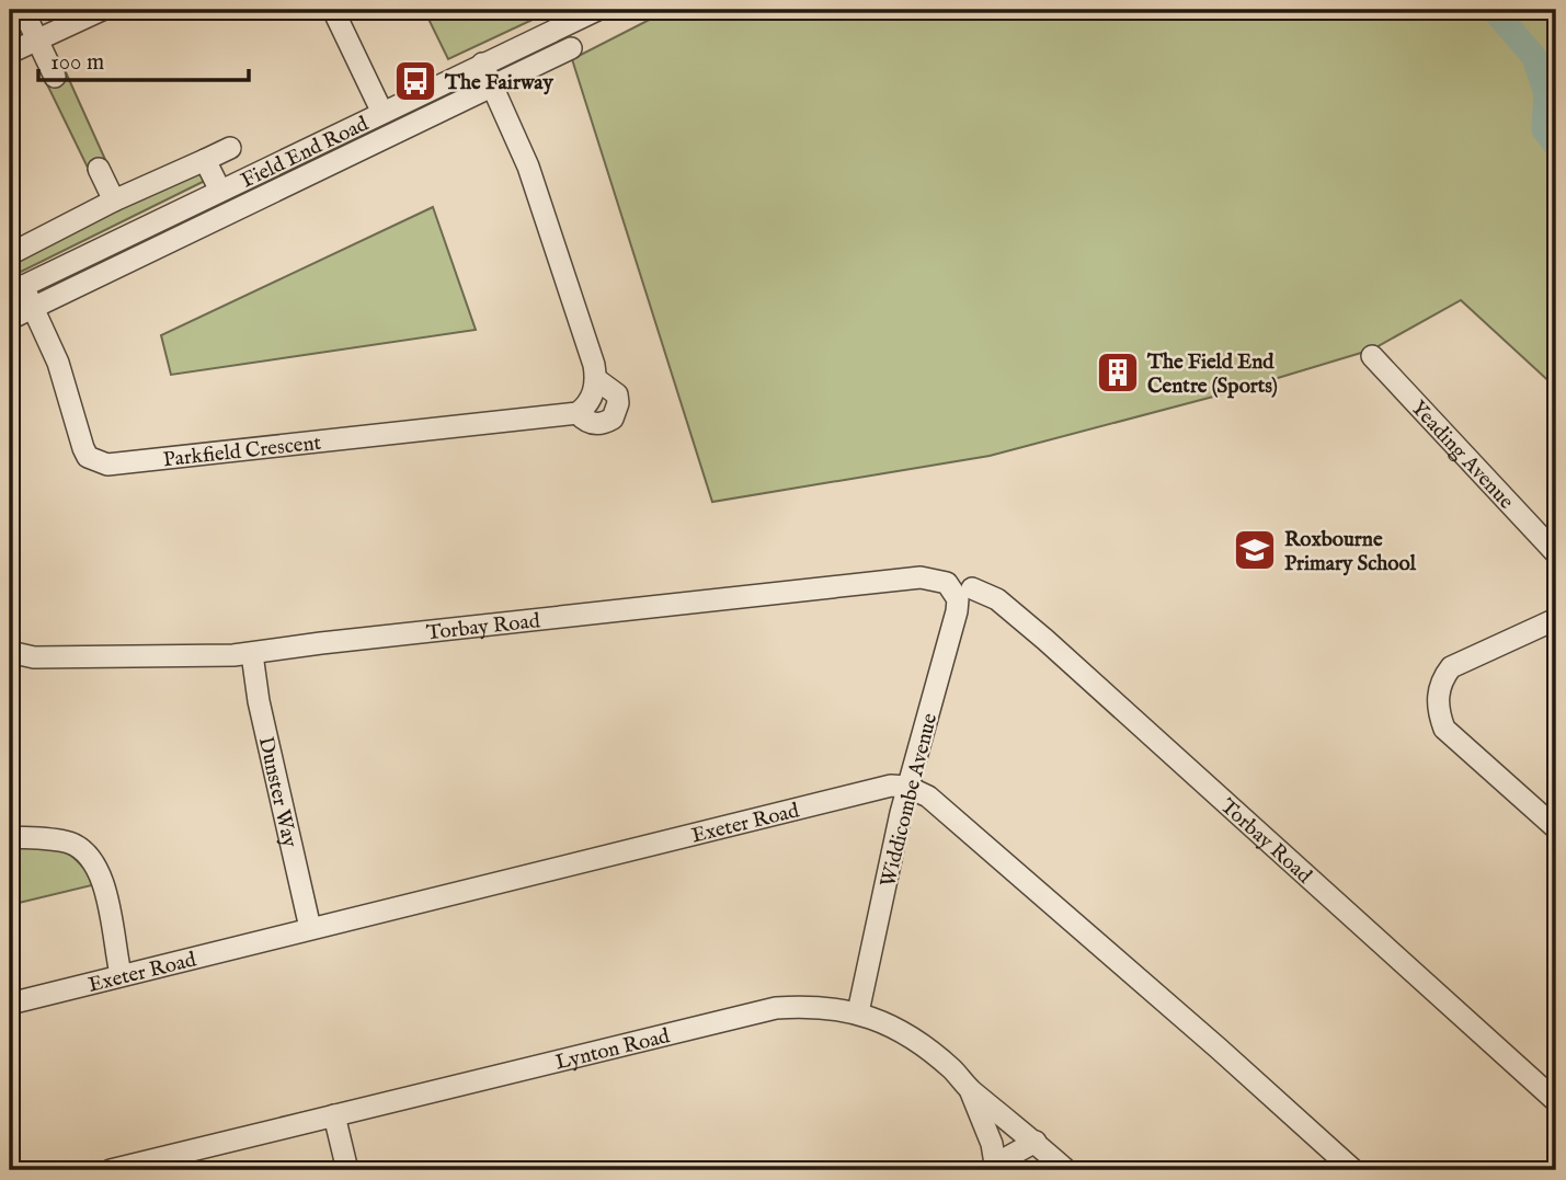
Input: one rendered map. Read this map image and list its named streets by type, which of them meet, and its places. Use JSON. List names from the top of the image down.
{
  "streets": {
    "street": [
      "Field End Road",
      "Parkfield Crescent",
      "Yeading Avenue",
      "Torbay Road",
      "Dunster Way",
      "Widdicombe Avenue",
      "Exeter Road",
      "Lynton Road"
    ]
  },
  "crossings": [
    ["Field End Road", "Parkfield Crescent"],
    ["Torbay Road", "Dunster Way"],
    ["Torbay Road", "Widdicombe Avenue"],
    ["Dunster Way", "Exeter Road"],
    ["Widdicombe Avenue", "Exeter Road"],
    ["Widdicombe Avenue", "Lynton Road"]
  ],
  "places": {
    "bus stop": ["The Fairway"],
    "building": ["The Field End Centre (Sports)"],
    "school or university": ["Roxbourne Primary School"]
  },
  "scale_bar": "100 m"
}
